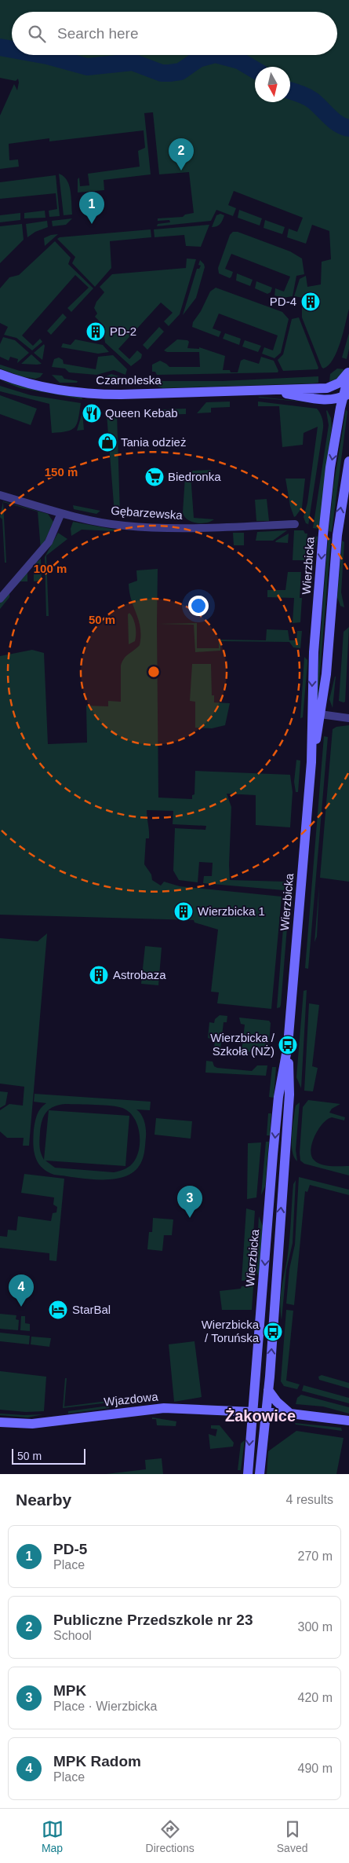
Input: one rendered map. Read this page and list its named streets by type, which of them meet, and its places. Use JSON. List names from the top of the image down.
{
  "streets": {
    "street": [
      "Czarnoleska",
      "Gębarzewska",
      "Wierzbicka",
      "Wjazdowa"
    ]
  },
  "crossings": [
    ["Czarnoleska", "Wierzbicka"],
    ["Wierzbicka", "Wjazdowa"]
  ],
  "districts": ["Żakowice"],
  "places": {
    "building": [
      "PD-4",
      "PD-2",
      "Wierzbicka 1",
      "Astrobaza"
    ],
    "restaurant": ["Queen Kebab"],
    "shop": ["Tania odzież"],
    "supermarket": ["Biedronka"],
    "bus stop": ["Wierzbicka / Szkoła (NŻ)", "Wierzbicka / Toruńska"],
    "hotel": ["StarBal"]
  },
  "scale_bar": "50 m",
  "north": "bottom",
  "page": {
    "search": "Search here",
    "pins": [
      "2",
      "1",
      "3",
      "4"
    ],
    "scale": "50 m",
    "heading": ["Nearby", "4 results"],
    "list": [
      {
        "mark": "1",
        "name": "PD-5",
        "note": "Place",
        "value": "270 m"
      },
      {
        "mark": "2",
        "name": "Publiczne Przedszkole nr 23",
        "note": "School",
        "value": "300 m"
      },
      {
        "mark": "3",
        "name": "MPK",
        "note": "Place · Wierzbicka",
        "value": "420 m"
      },
      {
        "mark": "4",
        "name": "MPK Radom",
        "note": "Place",
        "value": "490 m"
      }
    ],
    "nav": ["Map", "Directions", "Saved"]
  },
  "rings": ["150 m", "100 m", "50 m"]
}
